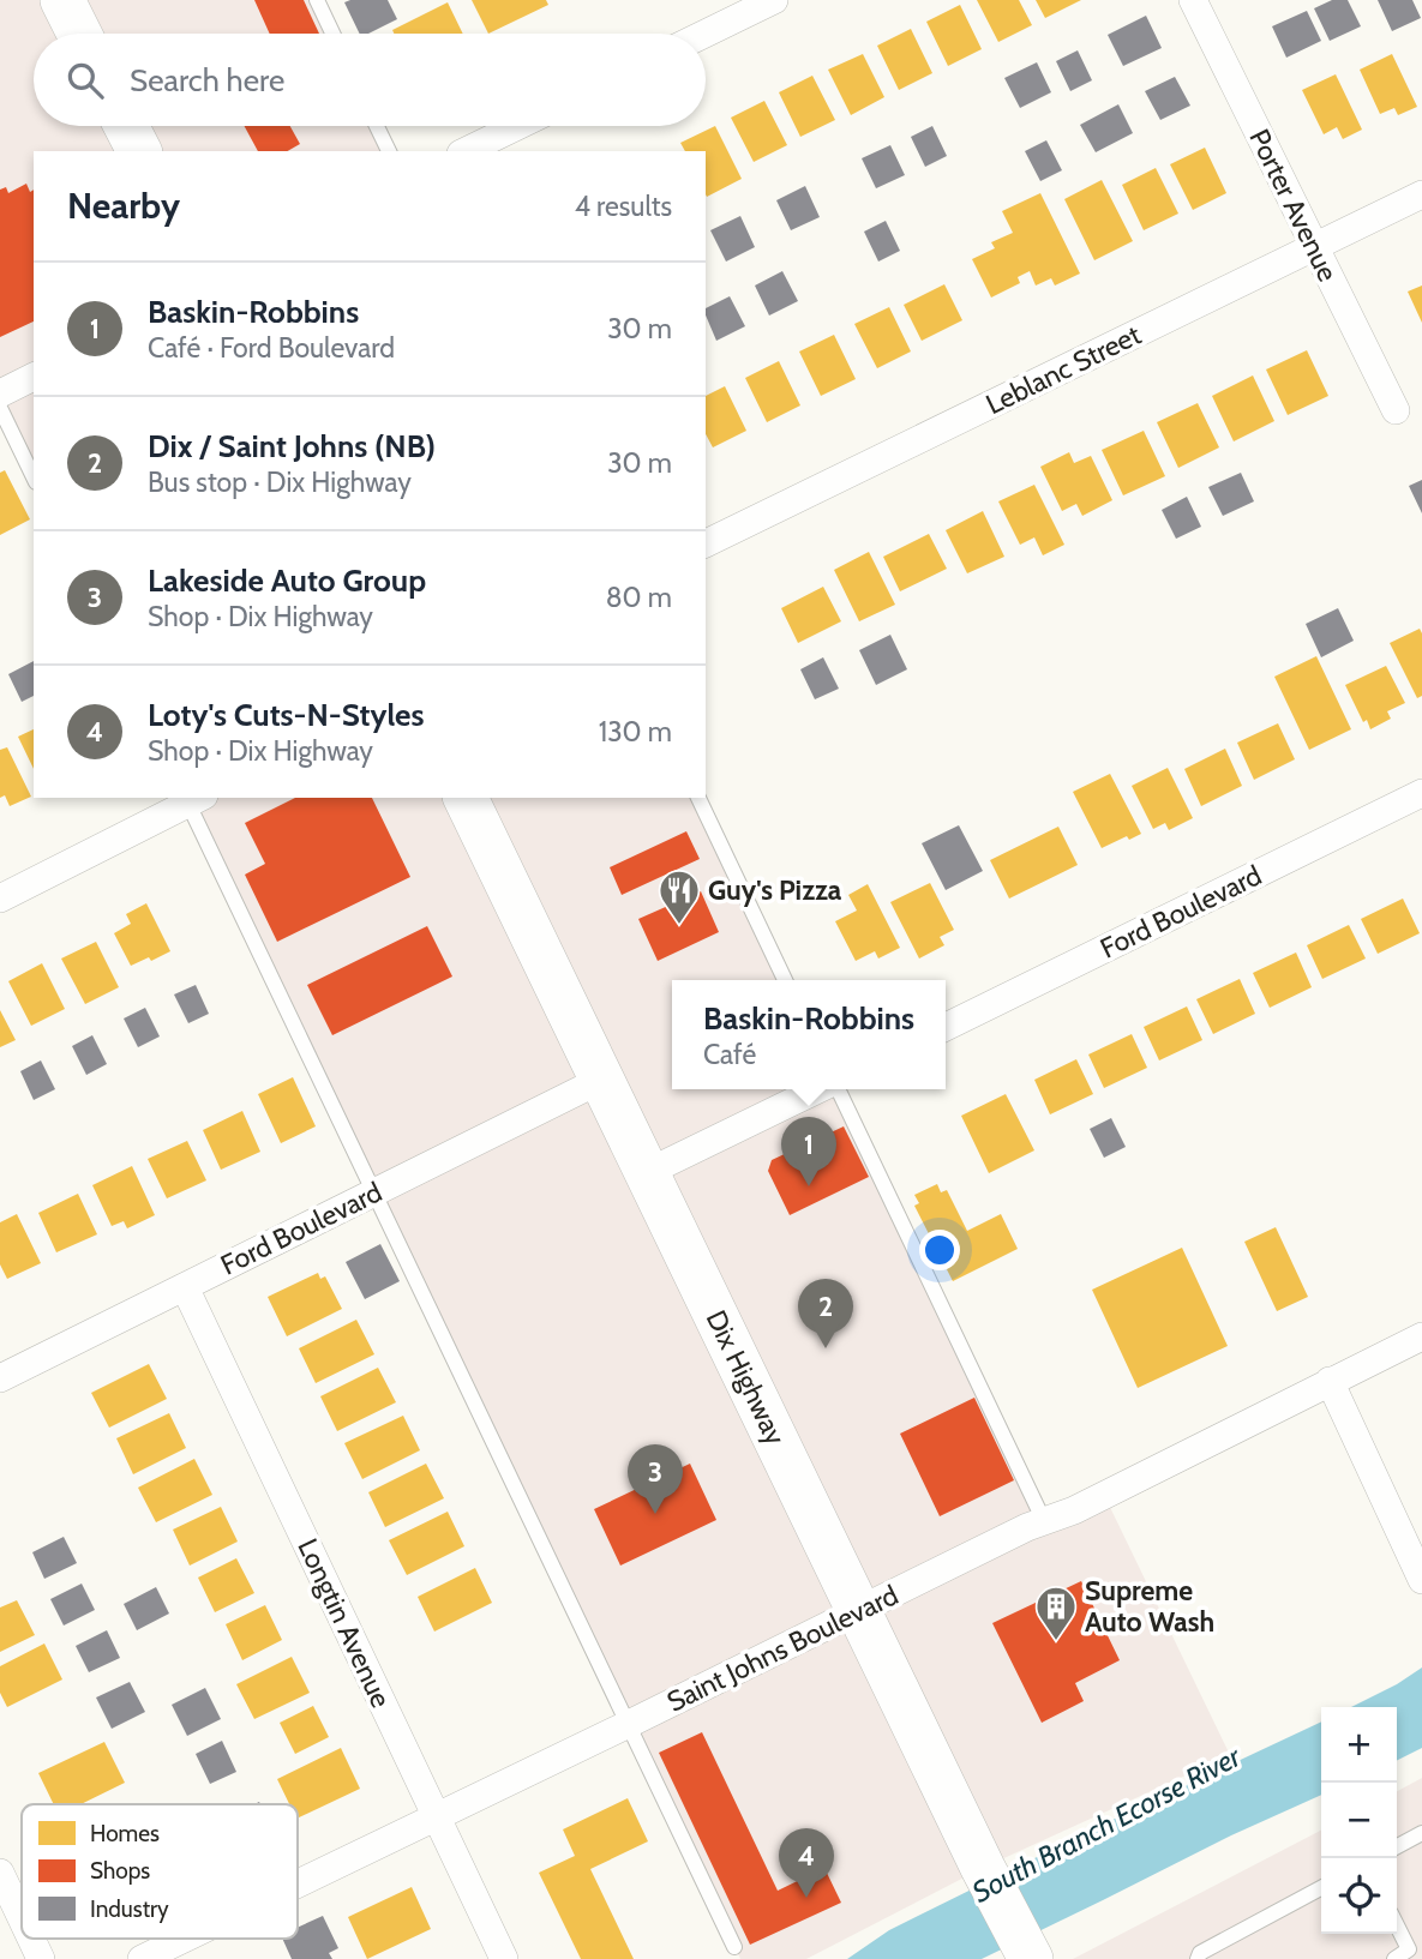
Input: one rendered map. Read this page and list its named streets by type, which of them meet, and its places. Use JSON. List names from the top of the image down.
{
  "streets": {
    "main road": ["Dix Highway"],
    "street": [
      "Porter Avenue",
      "Leblanc Street",
      "Ford Boulevard",
      "Longtin Avenue",
      "Saint Johns Boulevard"
    ]
  },
  "crossings": [
    ["Porter Avenue", "Leblanc Street"],
    ["Ford Boulevard", "Dix Highway"],
    ["Ford Boulevard", "Longtin Avenue"],
    ["Dix Highway", "Saint Johns Boulevard"],
    ["Longtin Avenue", "Saint Johns Boulevard"]
  ],
  "water": ["South Branch Ecorse River"],
  "places": {
    "restaurant": ["Guy's Pizza"],
    "building": ["Supreme Auto Wash"]
  },
  "legend": ["Homes", "Shops", "Industry"],
  "page": {
    "search": "Search here",
    "heading": ["Nearby", "4 results"],
    "list": [
      {
        "mark": "1",
        "name": "Baskin-Robbins",
        "note": "Café · Ford Boulevard",
        "value": "30 m"
      },
      {
        "mark": "2",
        "name": "Dix / Saint Johns (NB)",
        "note": "Bus stop · Dix Highway",
        "value": "30 m"
      },
      {
        "mark": "3",
        "name": "Lakeside Auto Group",
        "note": "Shop · Dix Highway",
        "value": "80 m"
      },
      {
        "mark": "4",
        "name": "Loty's Cuts-N-Styles",
        "note": "Shop · Dix Highway",
        "value": "130 m"
      }
    ],
    "popup": ["Baskin-Robbins", "Café"],
    "pins": [
      "1",
      "2",
      "3",
      "4"
    ],
    "map_buttons": ["+", "−"]
  }
}
